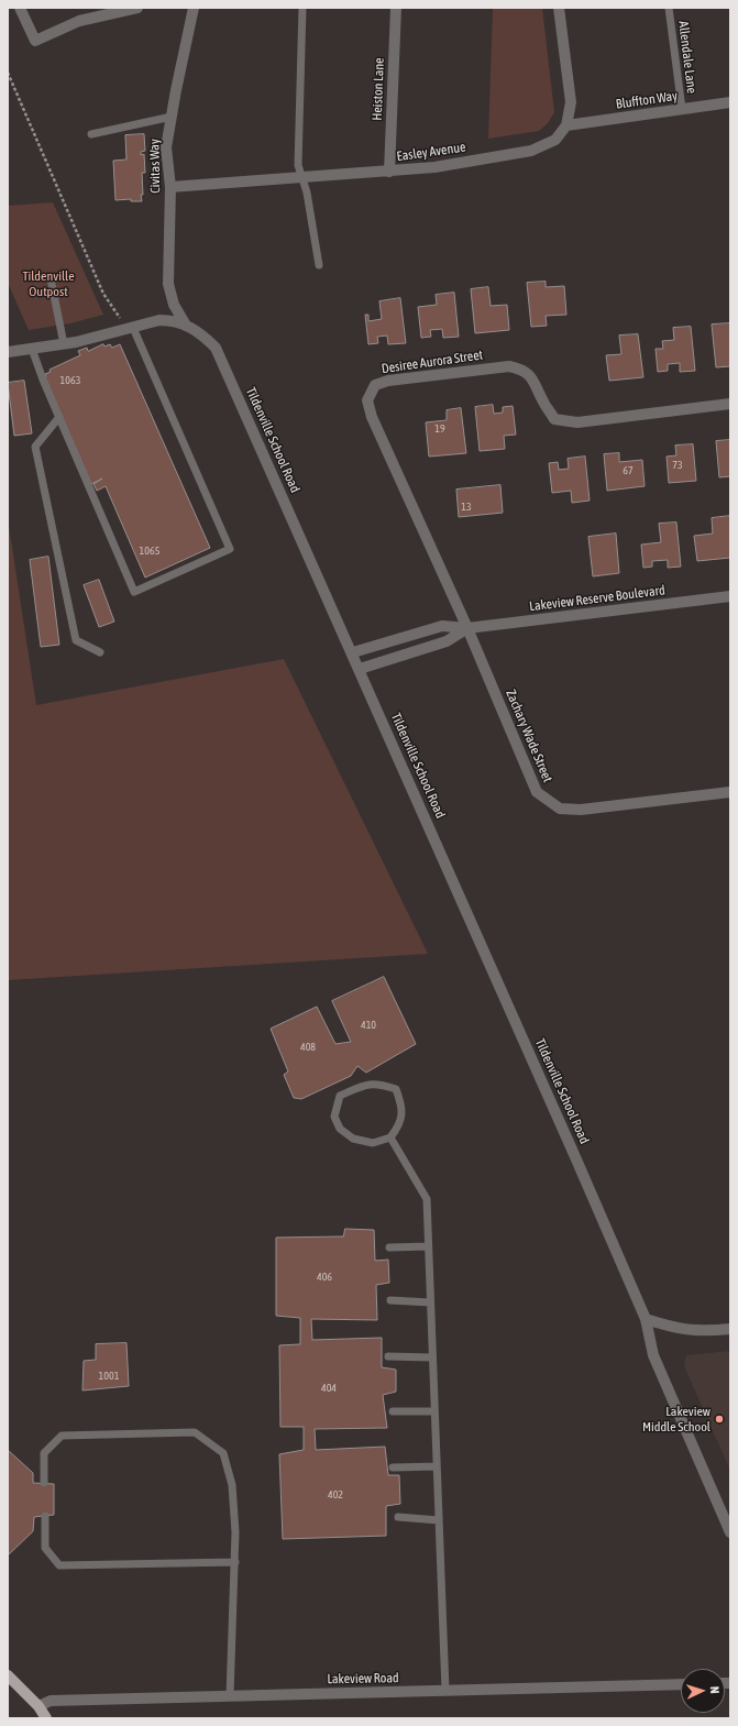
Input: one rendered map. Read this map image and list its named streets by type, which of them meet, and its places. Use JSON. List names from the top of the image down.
{
  "streets": {
    "street": [
      "Heiston Lane",
      "Bluffton Way",
      "Easley Avenue",
      "Civitas Way",
      "Desiree Aurora Street",
      "Tildenville School Road",
      "Lakeview Reserve Boulevard",
      "Zachary Wade Street",
      "Lakeview Road"
    ],
    "lane": ["Allendale Lane"]
  },
  "crossings": [
    ["Allendale Lane", "Bluffton Way"],
    ["Heiston Lane", "Easley Avenue"],
    ["Bluffton Way", "Easley Avenue"],
    ["Easley Avenue", "Civitas Way"],
    ["Civitas Way", "Tildenville School Road"],
    ["Desiree Aurora Street", "Lakeview Reserve Boulevard"],
    ["Desiree Aurora Street", "Zachary Wade Street"],
    ["Tildenville School Road", "Lakeview Reserve Boulevard"],
    ["Lakeview Reserve Boulevard", "Zachary Wade Street"]
  ],
  "parks": ["Tildenville Outpost"],
  "places": ["Lakeview Middle School"],
  "house_numbers": [
    "1063",
    "19",
    "73",
    "67",
    "13",
    "1065",
    "410",
    "408",
    "406",
    "1001",
    "404",
    "402"
  ],
  "north": "right"
}
